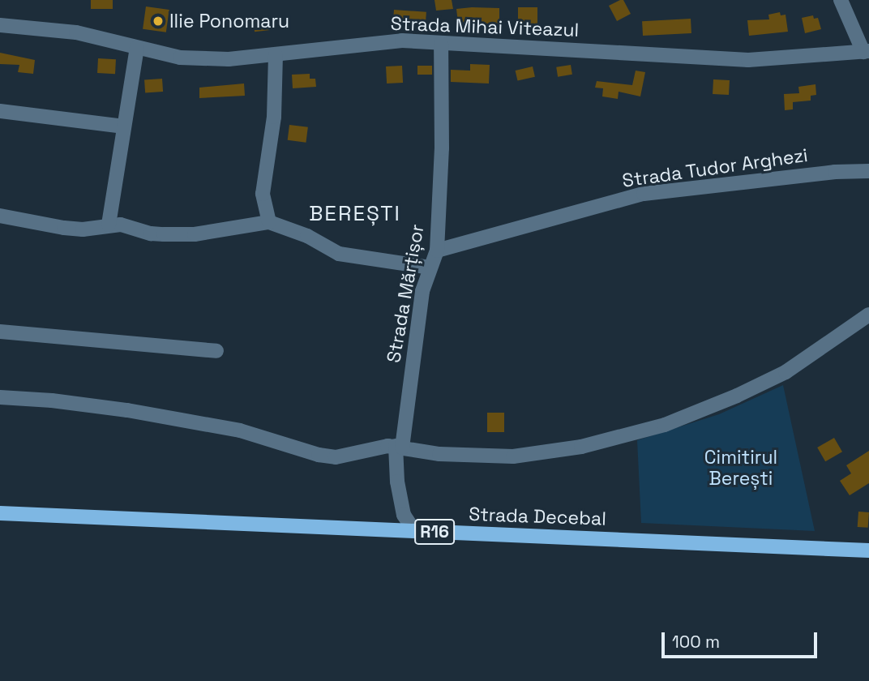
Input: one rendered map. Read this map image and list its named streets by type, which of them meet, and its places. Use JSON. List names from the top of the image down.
{
  "streets": {
    "main road": ["Strada Decebal", "R16"],
    "street": ["Strada Mihai Viteazul", "Strada Tudor Arghezi", "Strada Mărțișor"]
  },
  "crossings": [
    ["Strada Mihai Viteazul", "Strada Mărțișor"],
    ["Strada Tudor Arghezi", "Strada Mărțișor"],
    ["Strada Mărțișor", "Strada Decebal"]
  ],
  "districts": ["BEREȘTI"],
  "parks": ["Cimitirul Berești"],
  "places": ["Ilie Ponomaru"],
  "scale_bar": "100 m"
}
